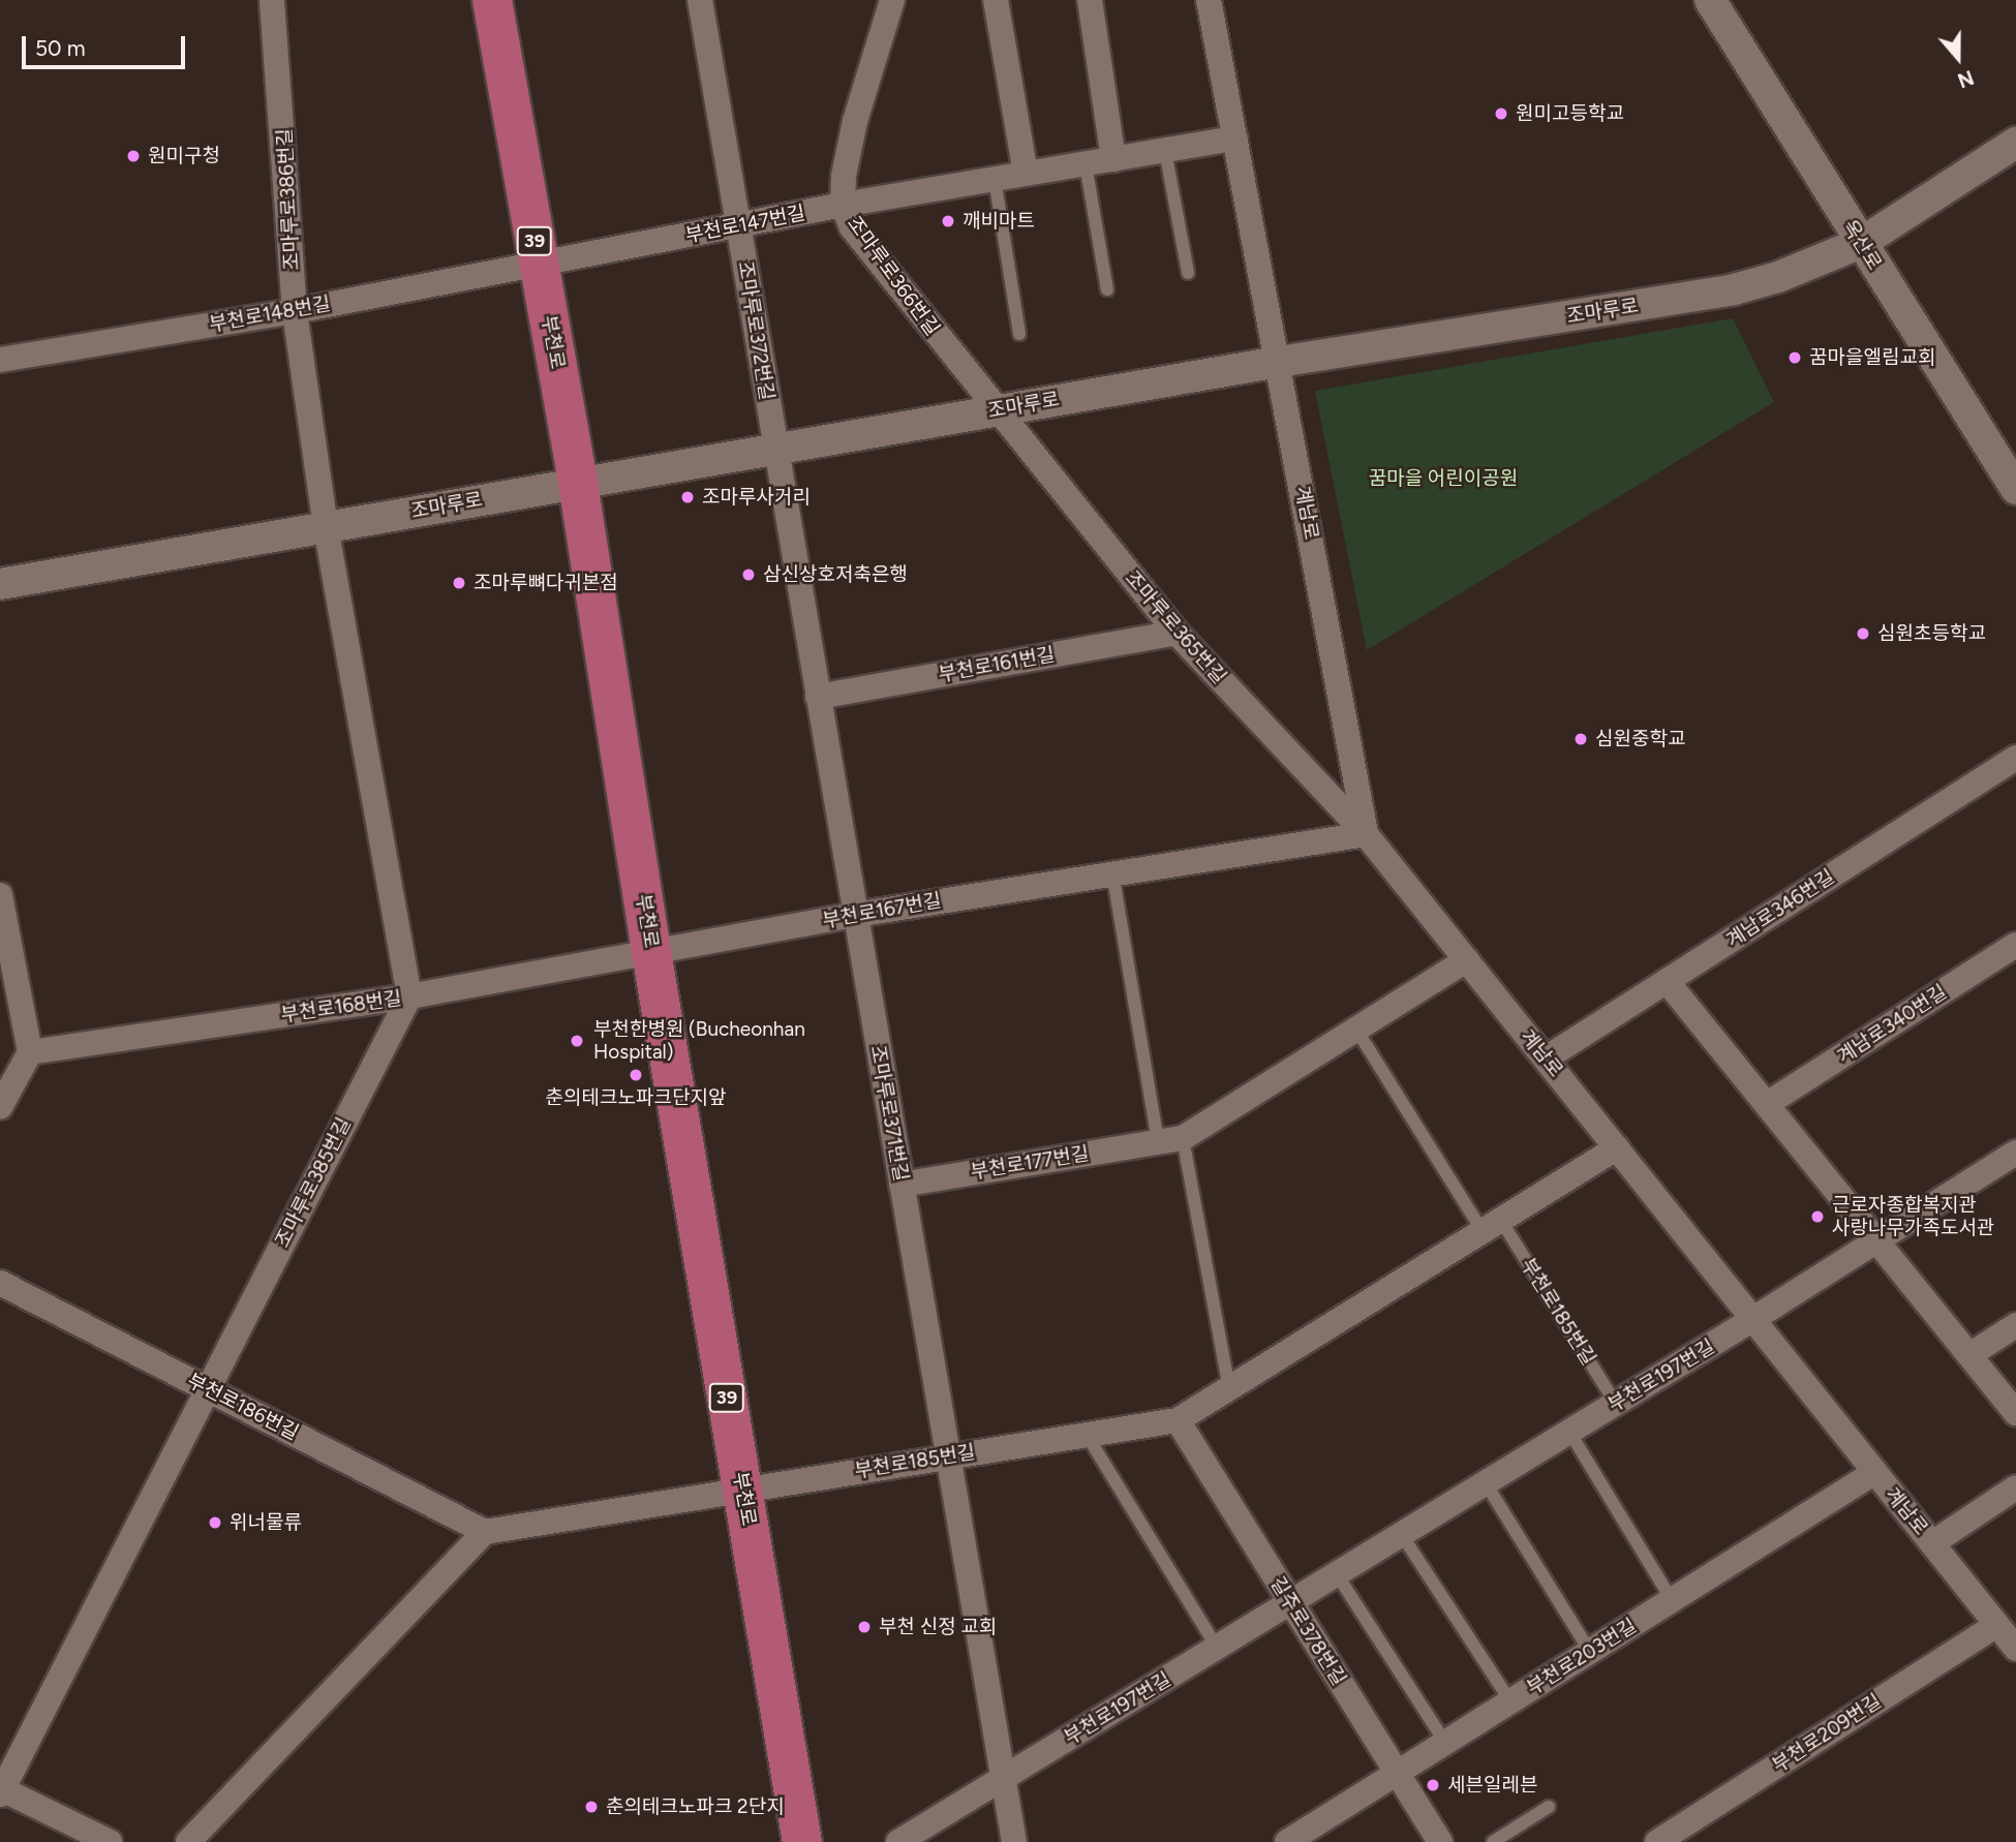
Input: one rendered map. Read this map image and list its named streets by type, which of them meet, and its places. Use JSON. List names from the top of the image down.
{
  "streets": {
    "main road": ["39", "부천로"],
    "street": [
      "조마루로386번길",
      "부천로147번길",
      "옥산로",
      "조마루로366번길",
      "조마루로",
      "부천로148번길",
      "조마루로372번길",
      "계남로",
      "조마루로365번길",
      "부천로161번길",
      "계남로346번길",
      "부천로167번길",
      "부천로168번길",
      "계남로340번길",
      "조마루로371번길",
      "부천로177번길",
      "조마루로385번길",
      "부천로185번길",
      "부천로197번길",
      "부천로186번길",
      "길주로378번길",
      "부천로203번길",
      "부천로209번길"
    ]
  },
  "crossings": [
    ["조마루로386번길", "조마루로"],
    ["조마루로386번길", "부천로148번길"],
    ["부천로147번길", "조마루로366번길"],
    ["부천로147번길", "부천로148번길"],
    ["부천로147번길", "조마루로372번길"],
    ["부천로147번길", "부천로"],
    ["부천로147번길", "계남로"],
    ["옥산로", "조마루로"],
    ["조마루로366번길", "조마루로"],
    ["조마루로366번길", "조마루로365번길"],
    ["조마루로", "조마루로372번길"],
    ["조마루로", "부천로"],
    ["조마루로", "계남로"],
    ["조마루로", "조마루로365번길"],
    ["조마루로", "조마루로371번길"],
    ["부천로148번길", "부천로"],
    ["조마루로372번길", "조마루로371번길"],
    ["부천로", "부천로167번길"],
    ["부천로", "부천로168번길"],
    ["부천로", "부천로185번길"],
    ["계남로", "조마루로365번길"],
    ["계남로", "계남로346번길"],
    ["계남로", "부천로167번길"],
    ["계남로", "부천로177번길"],
    ["계남로", "부천로185번길"],
    ["계남로", "부천로197번길"],
    ["계남로", "부천로203번길"],
    ["계남로", "부천로209번길"],
    ["조마루로365번길", "부천로161번길"],
    ["조마루로365번길", "부천로167번길"],
    ["부천로161번길", "조마루로371번길"],
    ["부천로167번길", "부천로168번길"],
    ["부천로167번길", "조마루로371번길"],
    ["부천로168번길", "조마루로385번길"],
    ["조마루로371번길", "부천로177번길"],
    ["조마루로371번길", "부천로185번길"],
    ["조마루로371번길", "부천로197번길"],
    ["조마루로385번길", "부천로186번길"],
    ["부천로185번길", "부천로197번길"],
    ["부천로185번길", "길주로378번길"],
    ["부천로197번길", "길주로378번길"],
    ["길주로378번길", "부천로203번길"]
  ],
  "parks": ["꿈마을 어린이공원"],
  "places": [
    "원미고등학교",
    "원미구청",
    "깨비마트",
    "꿈마을엘림교회",
    "조마루사거리",
    "삼신상호저축은행",
    "조마루뼈다귀본점",
    "심원초등학교",
    "심원중학교",
    "부천한병원 (Bucheonhan Hospital)",
    "춘의테크노파크단지앞",
    "근로자종합복지관 사랑나무가족도서관",
    "위너물류",
    "부천 신정 교회",
    "세븐일레븐",
    "춘의테크노파크 2단지"
  ],
  "scale_bar": "50 m",
  "north": "bottom"
}
